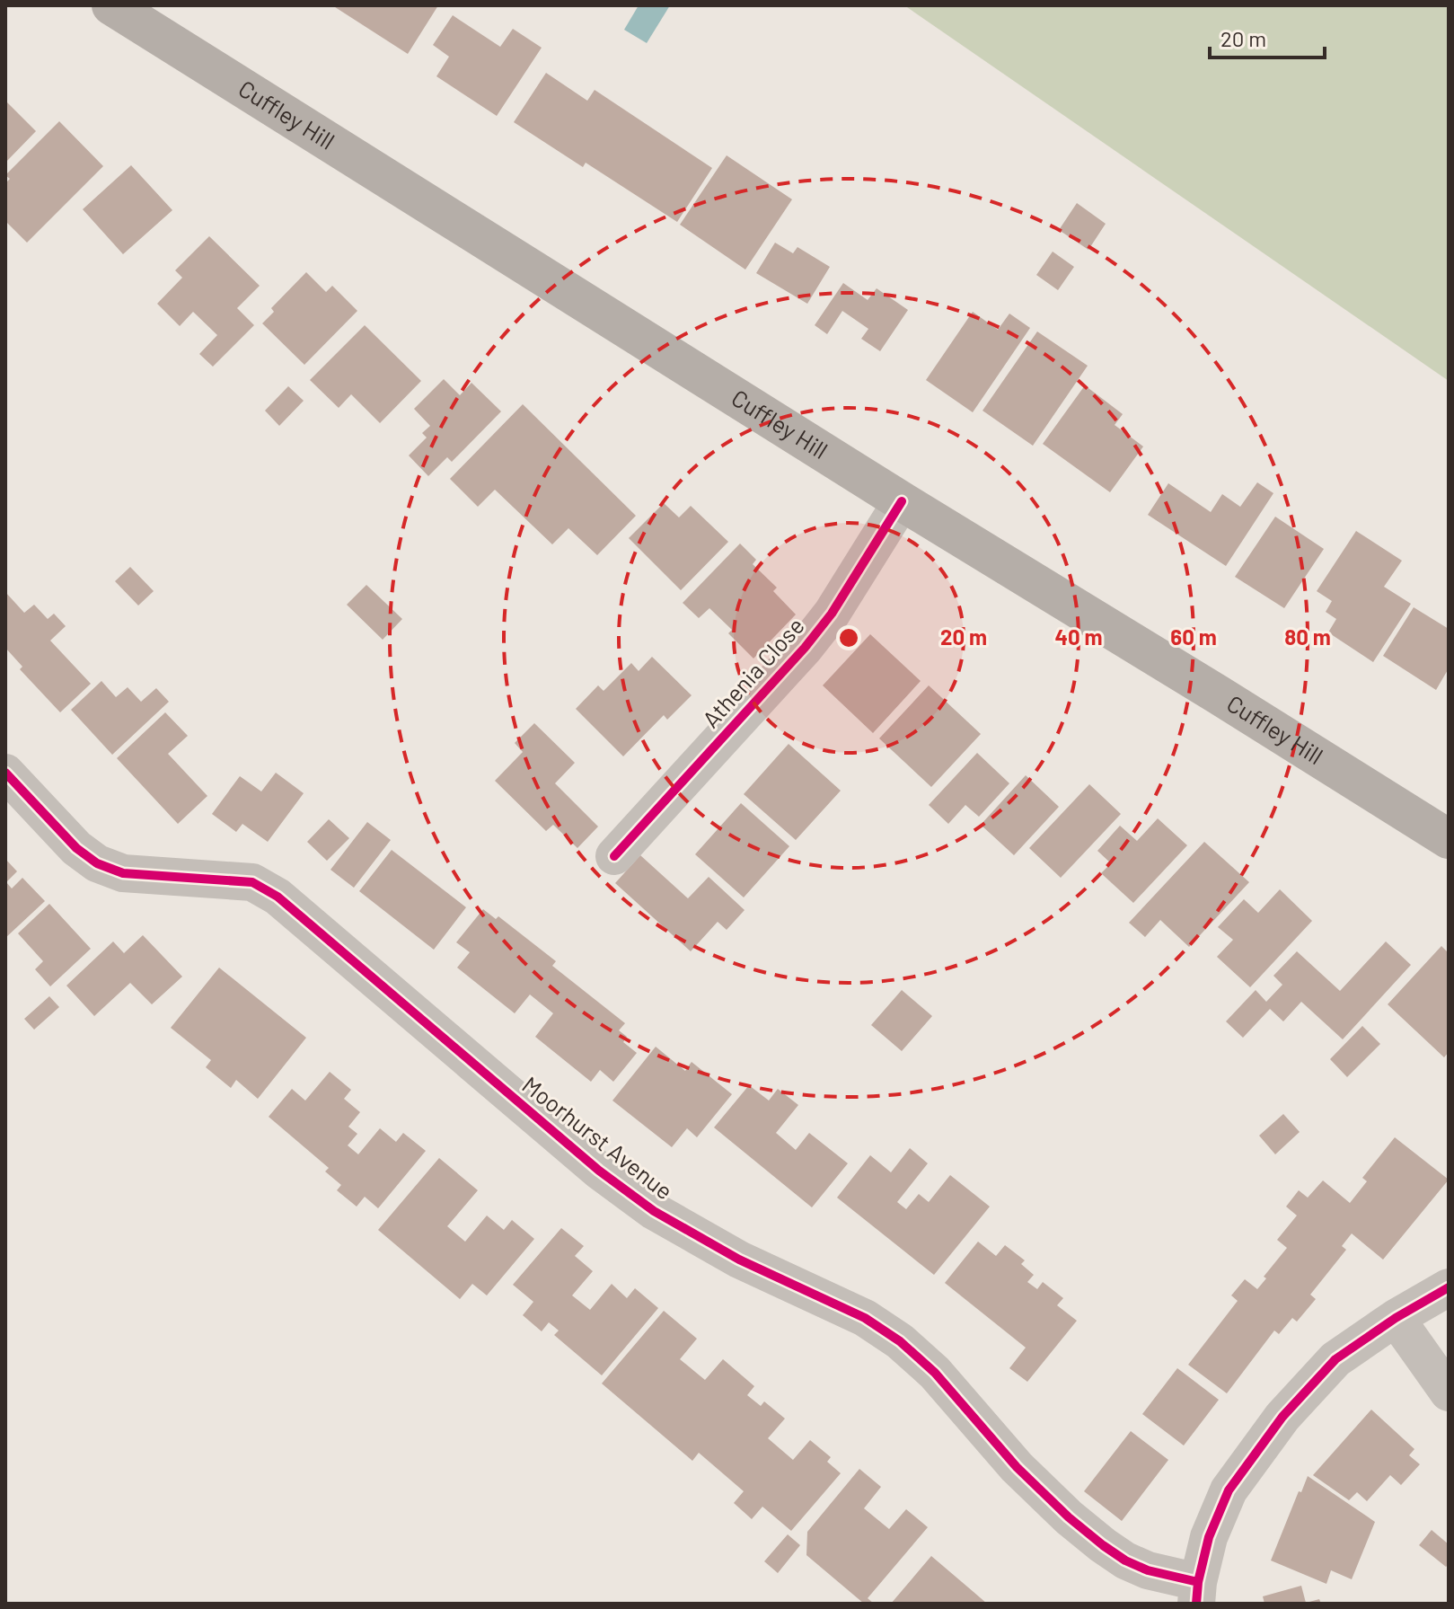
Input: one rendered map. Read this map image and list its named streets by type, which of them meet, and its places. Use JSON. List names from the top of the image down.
{
  "streets": {
    "main road": ["Cuffley Hill"],
    "street": ["Athenia Close", "Moorhurst Avenue"]
  },
  "crossings": [
    ["Cuffley Hill", "Athenia Close"]
  ],
  "scale_bar": "20 m",
  "rings": [
    "20 m",
    "40 m",
    "60 m",
    "80 m"
  ]
}
